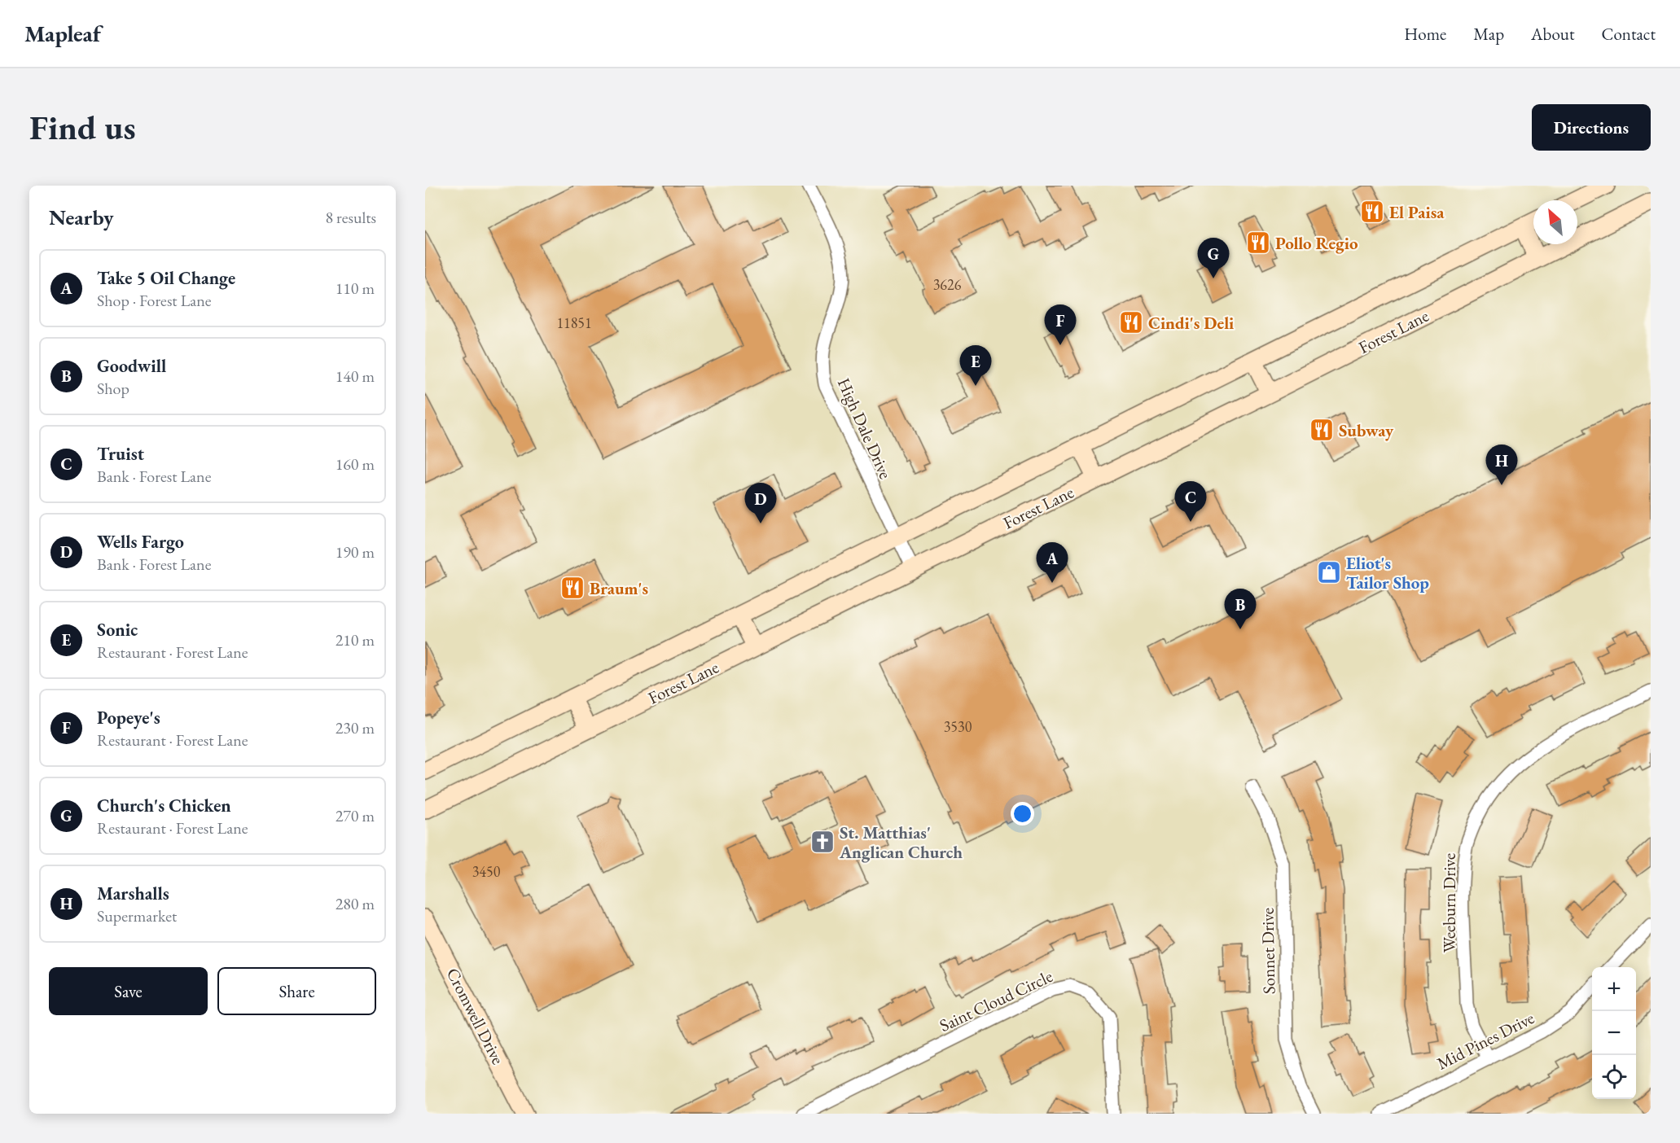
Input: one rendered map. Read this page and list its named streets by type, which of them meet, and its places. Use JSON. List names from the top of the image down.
{
  "streets": {
    "main road": ["Forest Lane", "Cromwell Drive"],
    "street": [
      "High Dale Drive",
      "Weeburn Drive",
      "Sonnet Drive",
      "Saint Cloud Circle",
      "Mid Pines Drive"
    ]
  },
  "crossings": [
    ["Forest Lane", "High Dale Drive"],
    ["Weeburn Drive", "Mid Pines Drive"]
  ],
  "places": {
    "restaurant": [
      "El Paisa",
      "Pollo Regio",
      "Cindi's Deli",
      "Subway",
      "Braum's"
    ],
    "shop": ["Eliot's Tailor Shop"],
    "church": ["St. Matthias' Anglican Church"]
  },
  "house_numbers": [
    "3626",
    "11851",
    "3530",
    "3450"
  ],
  "north": "top left",
  "page": {
    "header": "Mapleaf",
    "nav": [
      "Home",
      "Map",
      "About",
      "Contact"
    ],
    "buttons": [
      "Directions",
      ["Save", "Share"]
    ],
    "title": "Find us",
    "heading": ["Nearby", "8 results"],
    "pins": [
      "G",
      "F",
      "E",
      "H",
      "C",
      "D",
      "A",
      "B"
    ],
    "list": [
      {
        "mark": "A",
        "name": "Take 5 Oil Change",
        "note": "Shop · Forest Lane",
        "value": "110 m"
      },
      {
        "mark": "B",
        "name": "Goodwill",
        "note": "Shop",
        "value": "140 m"
      },
      {
        "mark": "C",
        "name": "Truist",
        "note": "Bank · Forest Lane",
        "value": "160 m"
      },
      {
        "mark": "D",
        "name": "Wells Fargo",
        "note": "Bank · Forest Lane",
        "value": "190 m"
      },
      {
        "mark": "E",
        "name": "Sonic",
        "note": "Restaurant · Forest Lane",
        "value": "210 m"
      },
      {
        "mark": "F",
        "name": "Popeye's",
        "note": "Restaurant · Forest Lane",
        "value": "230 m"
      },
      {
        "mark": "G",
        "name": "Church's Chicken",
        "note": "Restaurant · Forest Lane",
        "value": "270 m"
      },
      {
        "mark": "H",
        "name": "Marshalls",
        "note": "Supermarket",
        "value": "280 m"
      }
    ],
    "map_buttons": ["+", "−"]
  }
}
